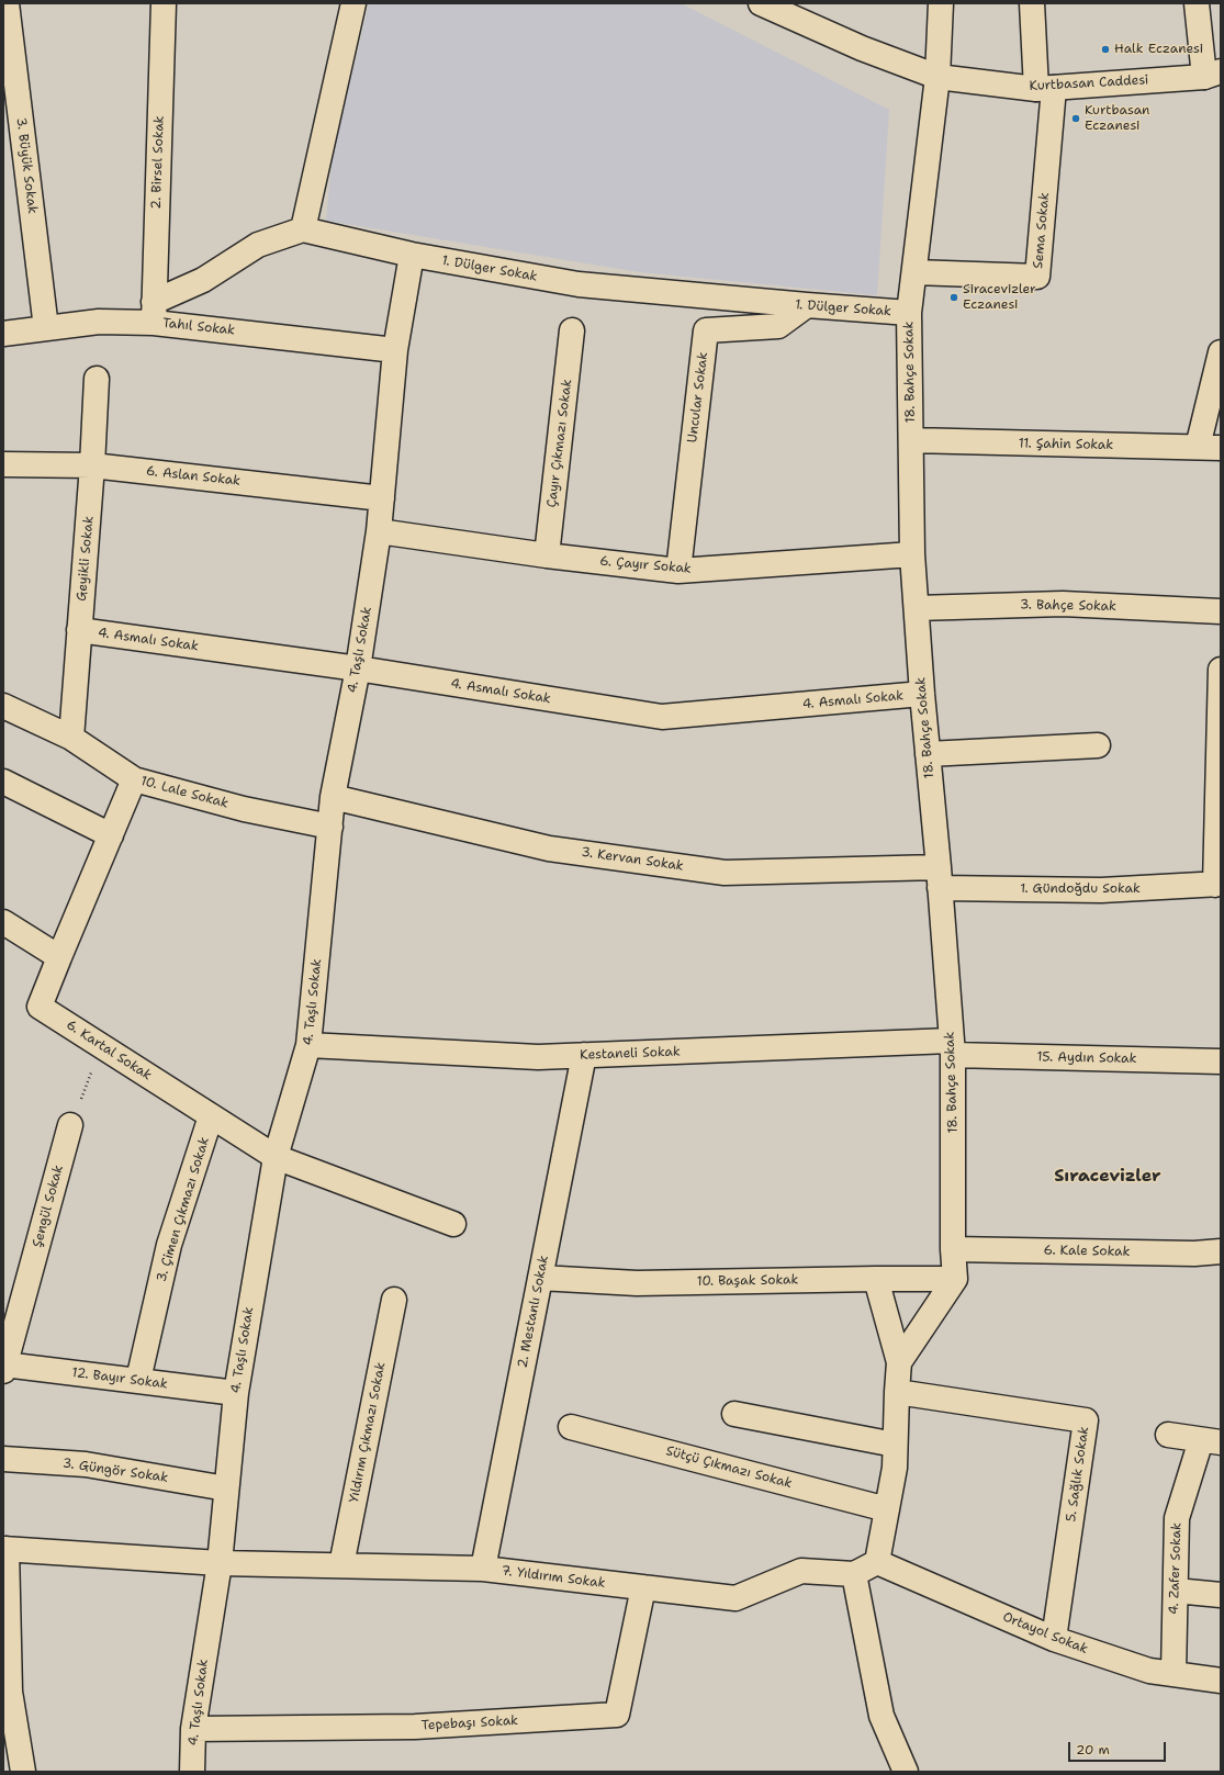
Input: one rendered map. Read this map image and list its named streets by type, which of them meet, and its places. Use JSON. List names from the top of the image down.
{
  "streets": {
    "street": [
      "Kurtbasan Caddesi",
      "2. Birsel Sokak",
      "3. Büyük Sokak",
      "Sema Sokak",
      "1. Dülger Sokak",
      "Tahıl Sokak",
      "18. Bahçe Sokak",
      "Uncular Sokak",
      "Çayır Çıkmazı Sokak",
      "11. Şahin Sokak",
      "6. Aslan Sokak",
      "Geyikli Sokak",
      "6. Çayır Sokak",
      "3. Bahçe Sokak",
      "4. Asmalı Sokak",
      "4. Taşlı Sokak",
      "10. Lale Sokak",
      "3. Kervan Sokak",
      "1. Gündoğdu Sokak",
      "6. Kartal Sokak",
      "Kestaneli Sokak",
      "15. Aydın Sokak",
      "Şengül Sokak",
      "3. Çimen Çıkmazı Sokak",
      "6. Kale Sokak",
      "10. Başak Sokak",
      "2. Mestanlı Sokak",
      "12. Bayır Sokak",
      "Yıldırım Çıkmazı Sokak",
      "Sütçü Çıkmazı Sokak",
      "3. Güngör Sokak",
      "5. Sağlık Sokak",
      "4. Zafer Sokak",
      "7. Yıldırım Sokak",
      "Ortayol Sokak",
      "Tepebaşı Sokak"
    ]
  },
  "crossings": [
    ["Kurtbasan Caddesi", "Sema Sokak"],
    ["Kurtbasan Caddesi", "18. Bahçe Sokak"],
    ["2. Birsel Sokak", "Tahıl Sokak"],
    ["3. Büyük Sokak", "Tahıl Sokak"],
    ["Sema Sokak", "18. Bahçe Sokak"],
    ["1. Dülger Sokak", "18. Bahçe Sokak"],
    ["1. Dülger Sokak", "Uncular Sokak"],
    ["1. Dülger Sokak", "4. Taşlı Sokak"],
    ["Tahıl Sokak", "4. Taşlı Sokak"],
    ["18. Bahçe Sokak", "11. Şahin Sokak"],
    ["18. Bahçe Sokak", "6. Çayır Sokak"],
    ["18. Bahçe Sokak", "3. Bahçe Sokak"],
    ["18. Bahçe Sokak", "4. Asmalı Sokak"],
    ["18. Bahçe Sokak", "3. Kervan Sokak"],
    ["18. Bahçe Sokak", "1. Gündoğdu Sokak"],
    ["18. Bahçe Sokak", "Kestaneli Sokak"],
    ["18. Bahçe Sokak", "15. Aydın Sokak"],
    ["18. Bahçe Sokak", "6. Kale Sokak"],
    ["18. Bahçe Sokak", "10. Başak Sokak"],
    ["Uncular Sokak", "6. Çayır Sokak"],
    ["Çayır Çıkmazı Sokak", "6. Çayır Sokak"],
    ["6. Aslan Sokak", "Geyikli Sokak"],
    ["6. Aslan Sokak", "4. Taşlı Sokak"],
    ["Geyikli Sokak", "4. Asmalı Sokak"],
    ["Geyikli Sokak", "10. Lale Sokak"],
    ["6. Çayır Sokak", "4. Taşlı Sokak"],
    ["4. Asmalı Sokak", "4. Taşlı Sokak"],
    ["4. Taşlı Sokak", "10. Lale Sokak"],
    ["4. Taşlı Sokak", "3. Kervan Sokak"],
    ["4. Taşlı Sokak", "6. Kartal Sokak"],
    ["4. Taşlı Sokak", "Kestaneli Sokak"],
    ["4. Taşlı Sokak", "12. Bayır Sokak"],
    ["4. Taşlı Sokak", "3. Güngör Sokak"],
    ["4. Taşlı Sokak", "7. Yıldırım Sokak"],
    ["4. Taşlı Sokak", "Tepebaşı Sokak"],
    ["3. Kervan Sokak", "1. Gündoğdu Sokak"],
    ["6. Kartal Sokak", "3. Çimen Çıkmazı Sokak"],
    ["Kestaneli Sokak", "15. Aydın Sokak"],
    ["Kestaneli Sokak", "2. Mestanlı Sokak"],
    ["Şengül Sokak", "12. Bayır Sokak"],
    ["3. Çimen Çıkmazı Sokak", "12. Bayır Sokak"],
    ["10. Başak Sokak", "2. Mestanlı Sokak"],
    ["2. Mestanlı Sokak", "7. Yıldırım Sokak"],
    ["Yıldırım Çıkmazı Sokak", "7. Yıldırım Sokak"],
    ["5. Sağlık Sokak", "Ortayol Sokak"],
    ["4. Zafer Sokak", "Ortayol Sokak"],
    ["7. Yıldırım Sokak", "Tepebaşı Sokak"]
  ],
  "districts": ["Sıracevizler"],
  "places": ["Halk Eczanesi", "Kurtbasan Eczanesi", "Siracevizler Eczanesi"],
  "scale_bar": "20 m"
}
